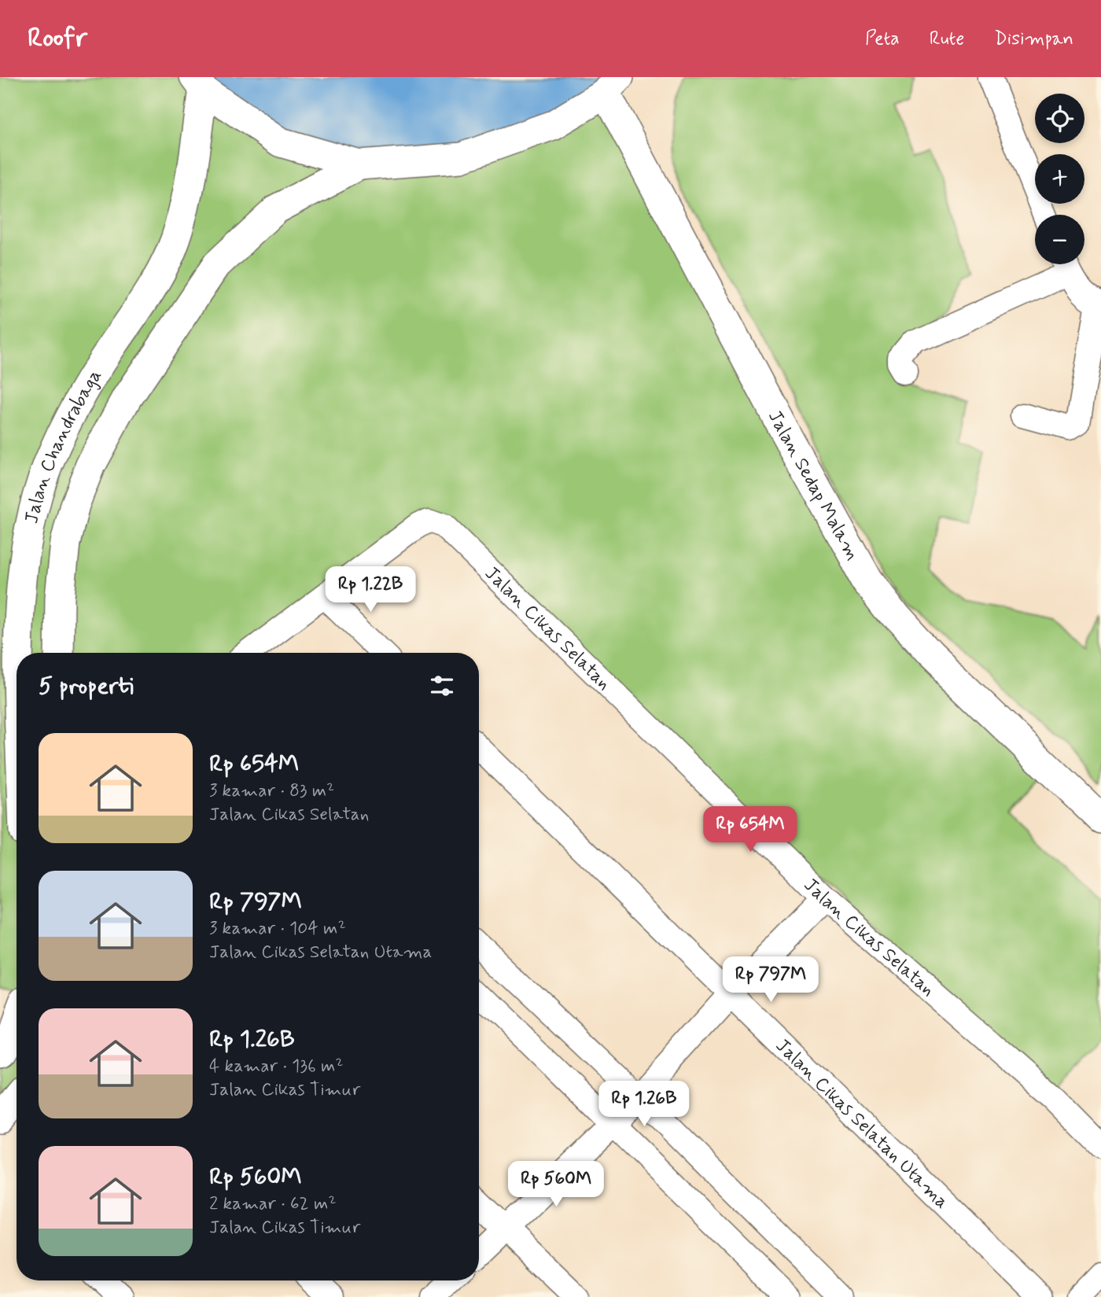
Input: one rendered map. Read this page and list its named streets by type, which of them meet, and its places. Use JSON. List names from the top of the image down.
{
  "streets": {
    "street": [
      "Jalan Chandrabaga",
      "Jalan Sedap Malam",
      "Jalan Cikas Selatan",
      "Jalan Cikas Selatan Utama"
    ]
  },
  "page": {
    "header": "Roofr",
    "nav": ["Peta", "Rute", "Disimpan"],
    "map_buttons": ["+", "−"],
    "price": [
      "Rp 1.22B",
      "Rp 654M",
      "Rp 797M",
      "Rp 1.26B",
      "Rp 560M"
    ],
    "heading": "5 properti",
    "list": [
      {
        "name": "Rp 654M",
        "note": "3 kamar · 83 m² · Jalan Cikas Selatan"
      },
      {
        "name": "Rp 797M",
        "note": "3 kamar · 104 m² · Jalan Cikas Selatan Utama"
      },
      {
        "name": "Rp 1.26B",
        "note": "4 kamar · 136 m² · Jalan Cikas Timur"
      },
      {
        "name": "Rp 560M",
        "note": "2 kamar · 62 m² · Jalan Cikas Timur"
      }
    ]
  }
}
